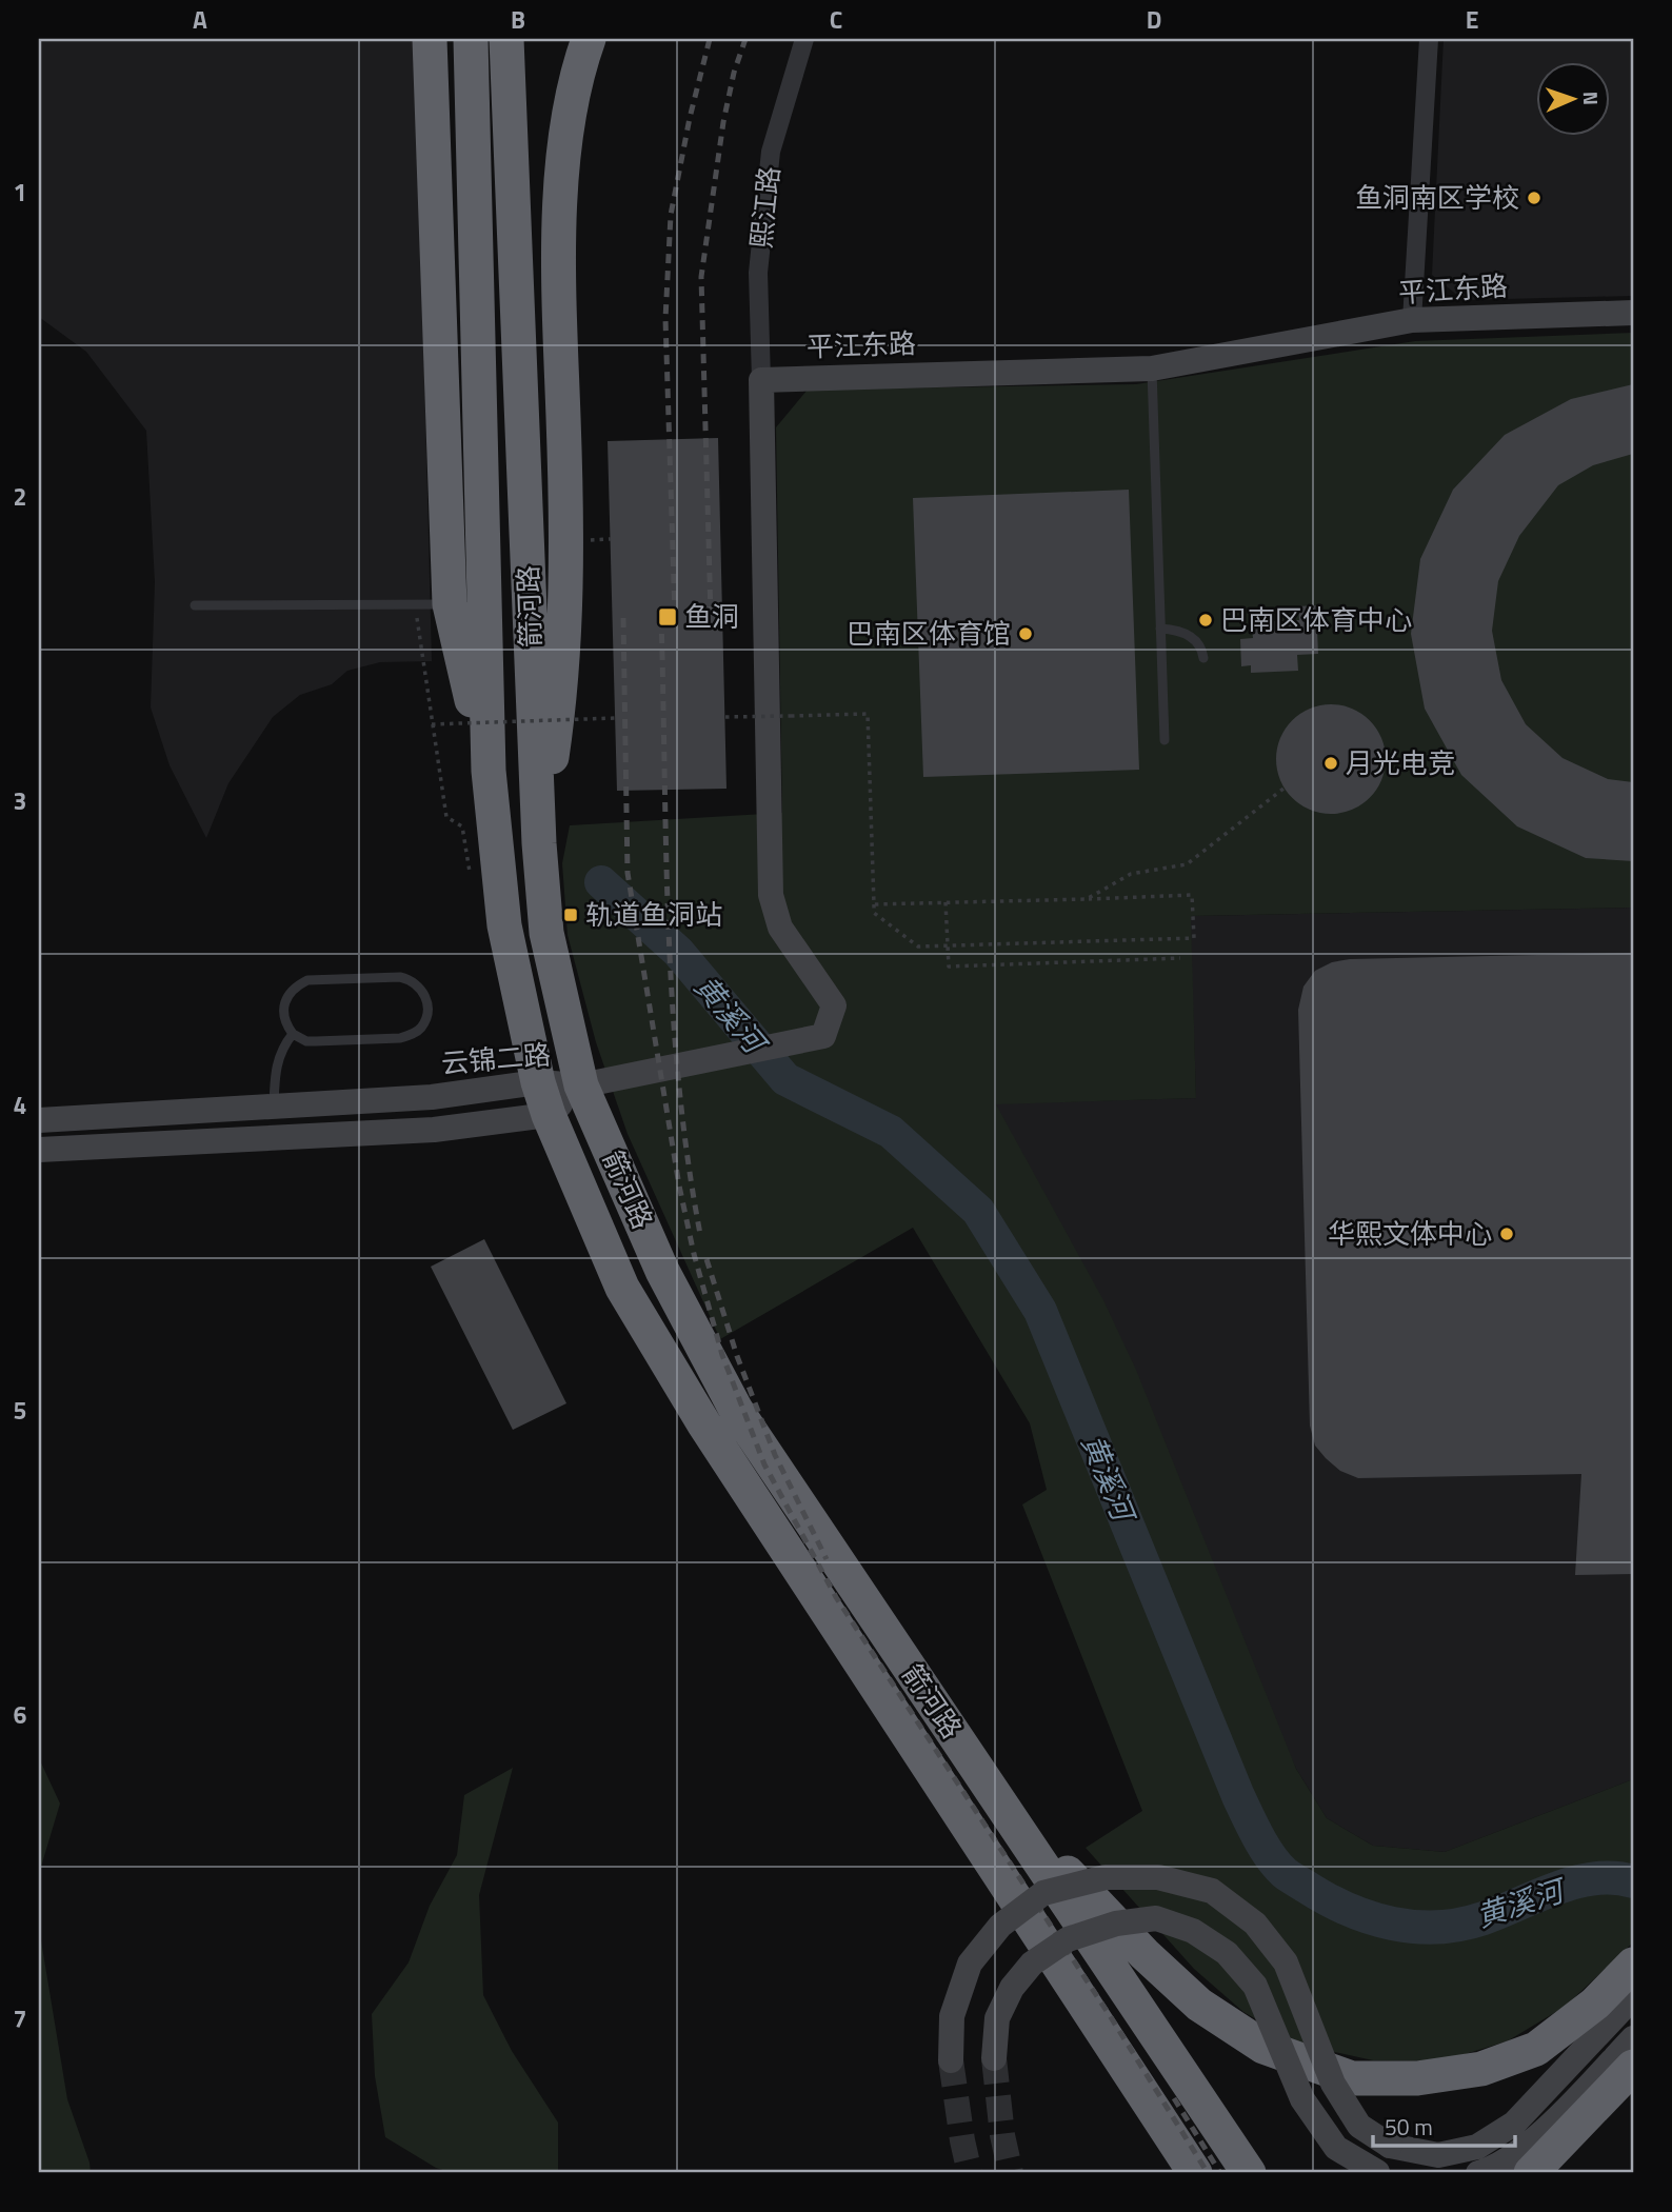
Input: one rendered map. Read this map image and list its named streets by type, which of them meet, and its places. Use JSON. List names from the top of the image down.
{
  "streets": {
    "highway": ["箭河路"],
    "main road": ["平江东路", "云锦二路"],
    "street": ["熙江路"]
  },
  "crossings": [
    ["熙江路", "平江东路"],
    ["箭河路", "云锦二路"]
  ],
  "water": ["黄溪河"],
  "places": {
    "other": [
      "鱼洞南区学校",
      "巴南区体育中心",
      "巴南区体育馆",
      "月光电竞",
      "华熙文体中心"
    ],
    "transit": ["鱼洞", "轨道鱼洞站"]
  },
  "scale_bar": "50 m",
  "north": "right",
  "grid": {
    "columns": [
      "A",
      "B",
      "C",
      "D",
      "E"
    ],
    "rows": [
      "1",
      "2",
      "3",
      "4",
      "5",
      "6",
      "7"
    ]
  }
}
